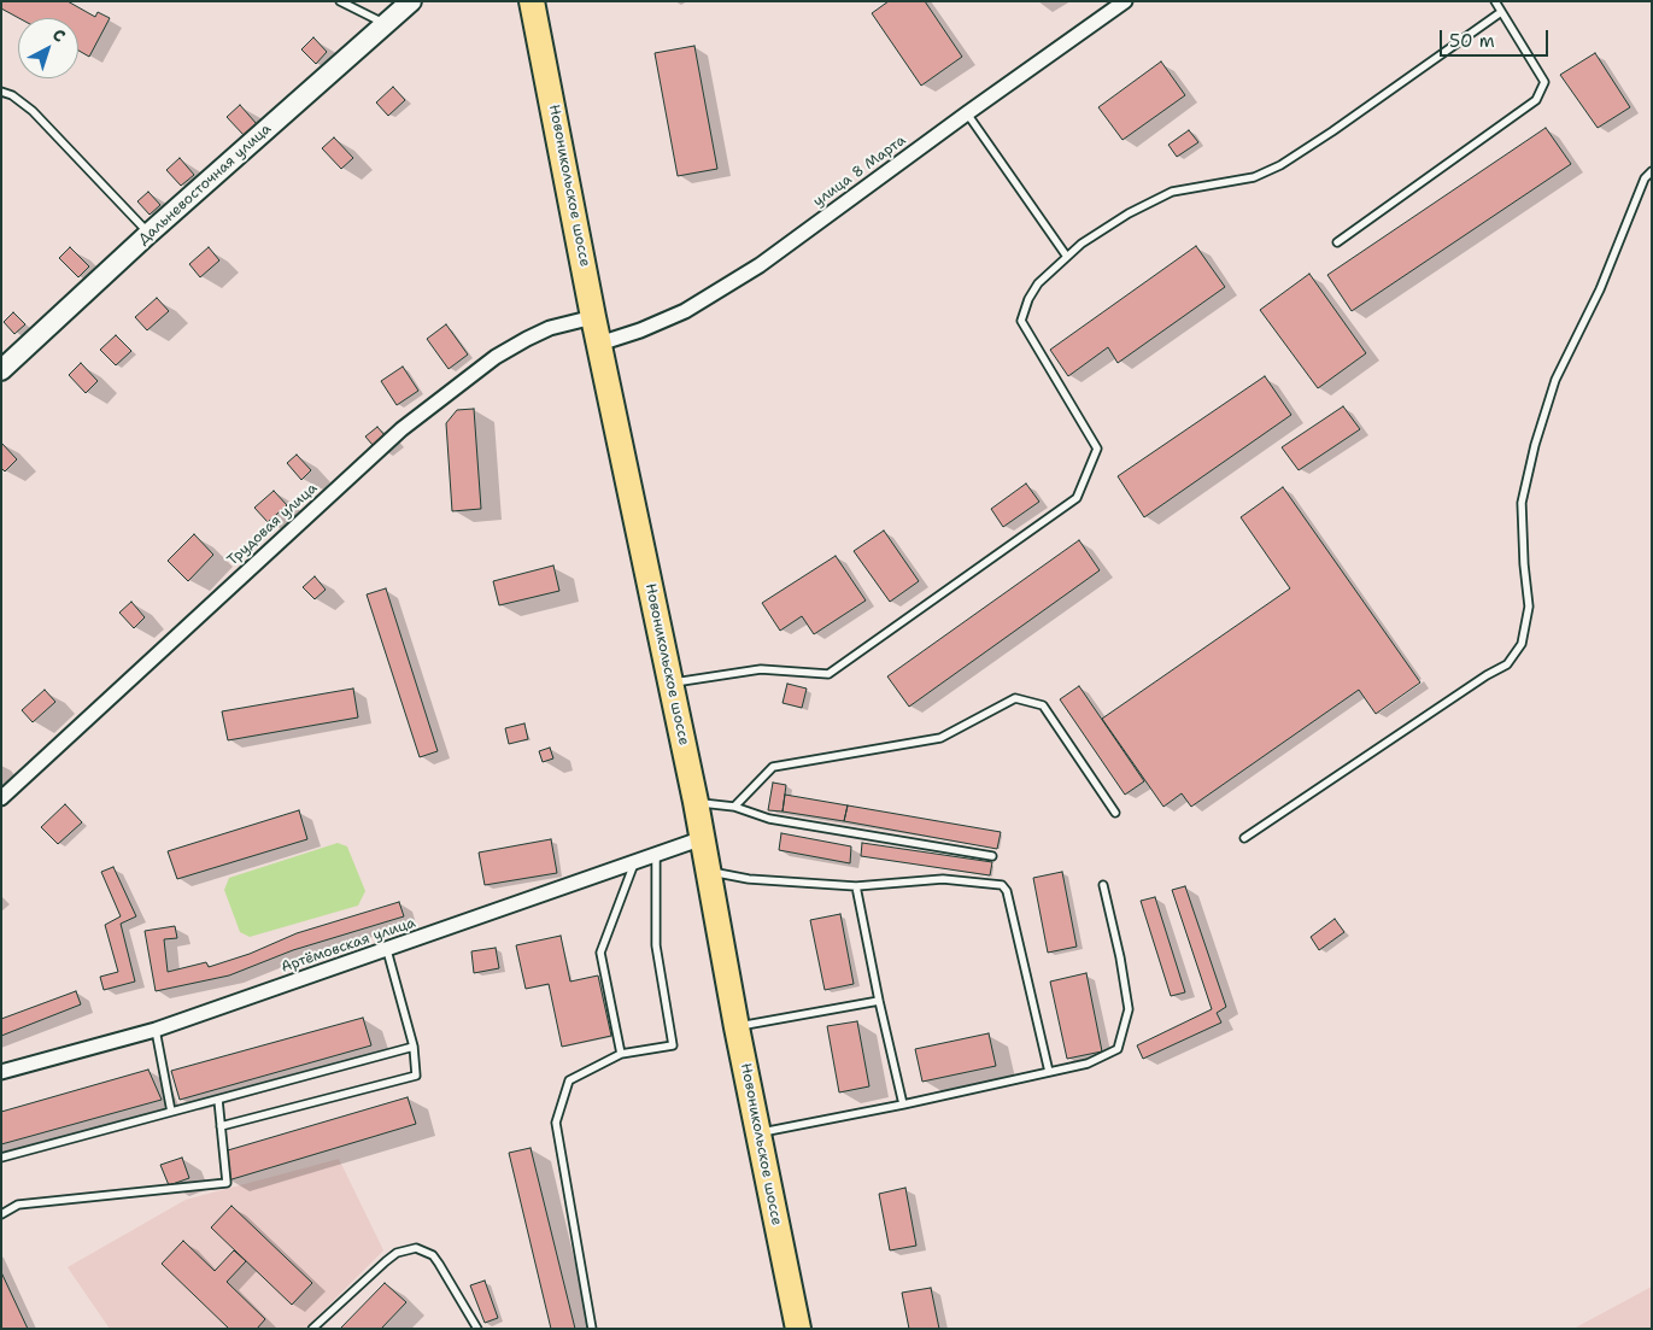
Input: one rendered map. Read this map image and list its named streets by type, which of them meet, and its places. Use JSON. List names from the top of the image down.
{
  "streets": {
    "highway": ["Новоникольское шоссе"],
    "main road": ["Дальневосточная улица"],
    "street": ["улица 8 Марта", "Трудовая улица", "Артёмовская улица"]
  },
  "crossings": [
    ["улица 8 Марта", "Новоникольское шоссе"],
    ["Новоникольское шоссе", "Трудовая улица"],
    ["Новоникольское шоссе", "Артёмовская улица"]
  ],
  "scale_bar": "50 m",
  "north": "top right"
}
